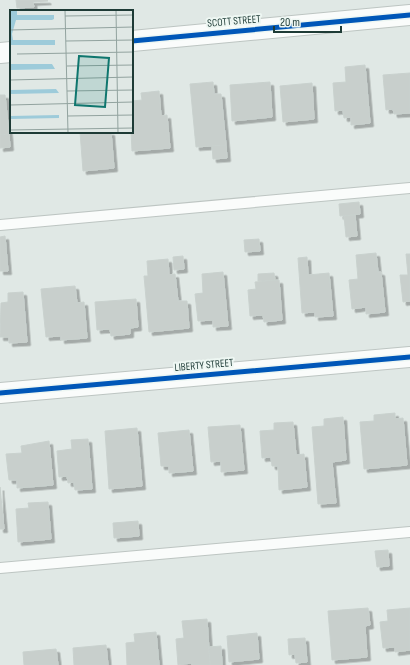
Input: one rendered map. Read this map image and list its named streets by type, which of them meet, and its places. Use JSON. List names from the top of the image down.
{
  "streets": {
    "street": ["SCOTT STREET", "LIBERTY STREET"]
  },
  "scale_bar": "20 m"
}
